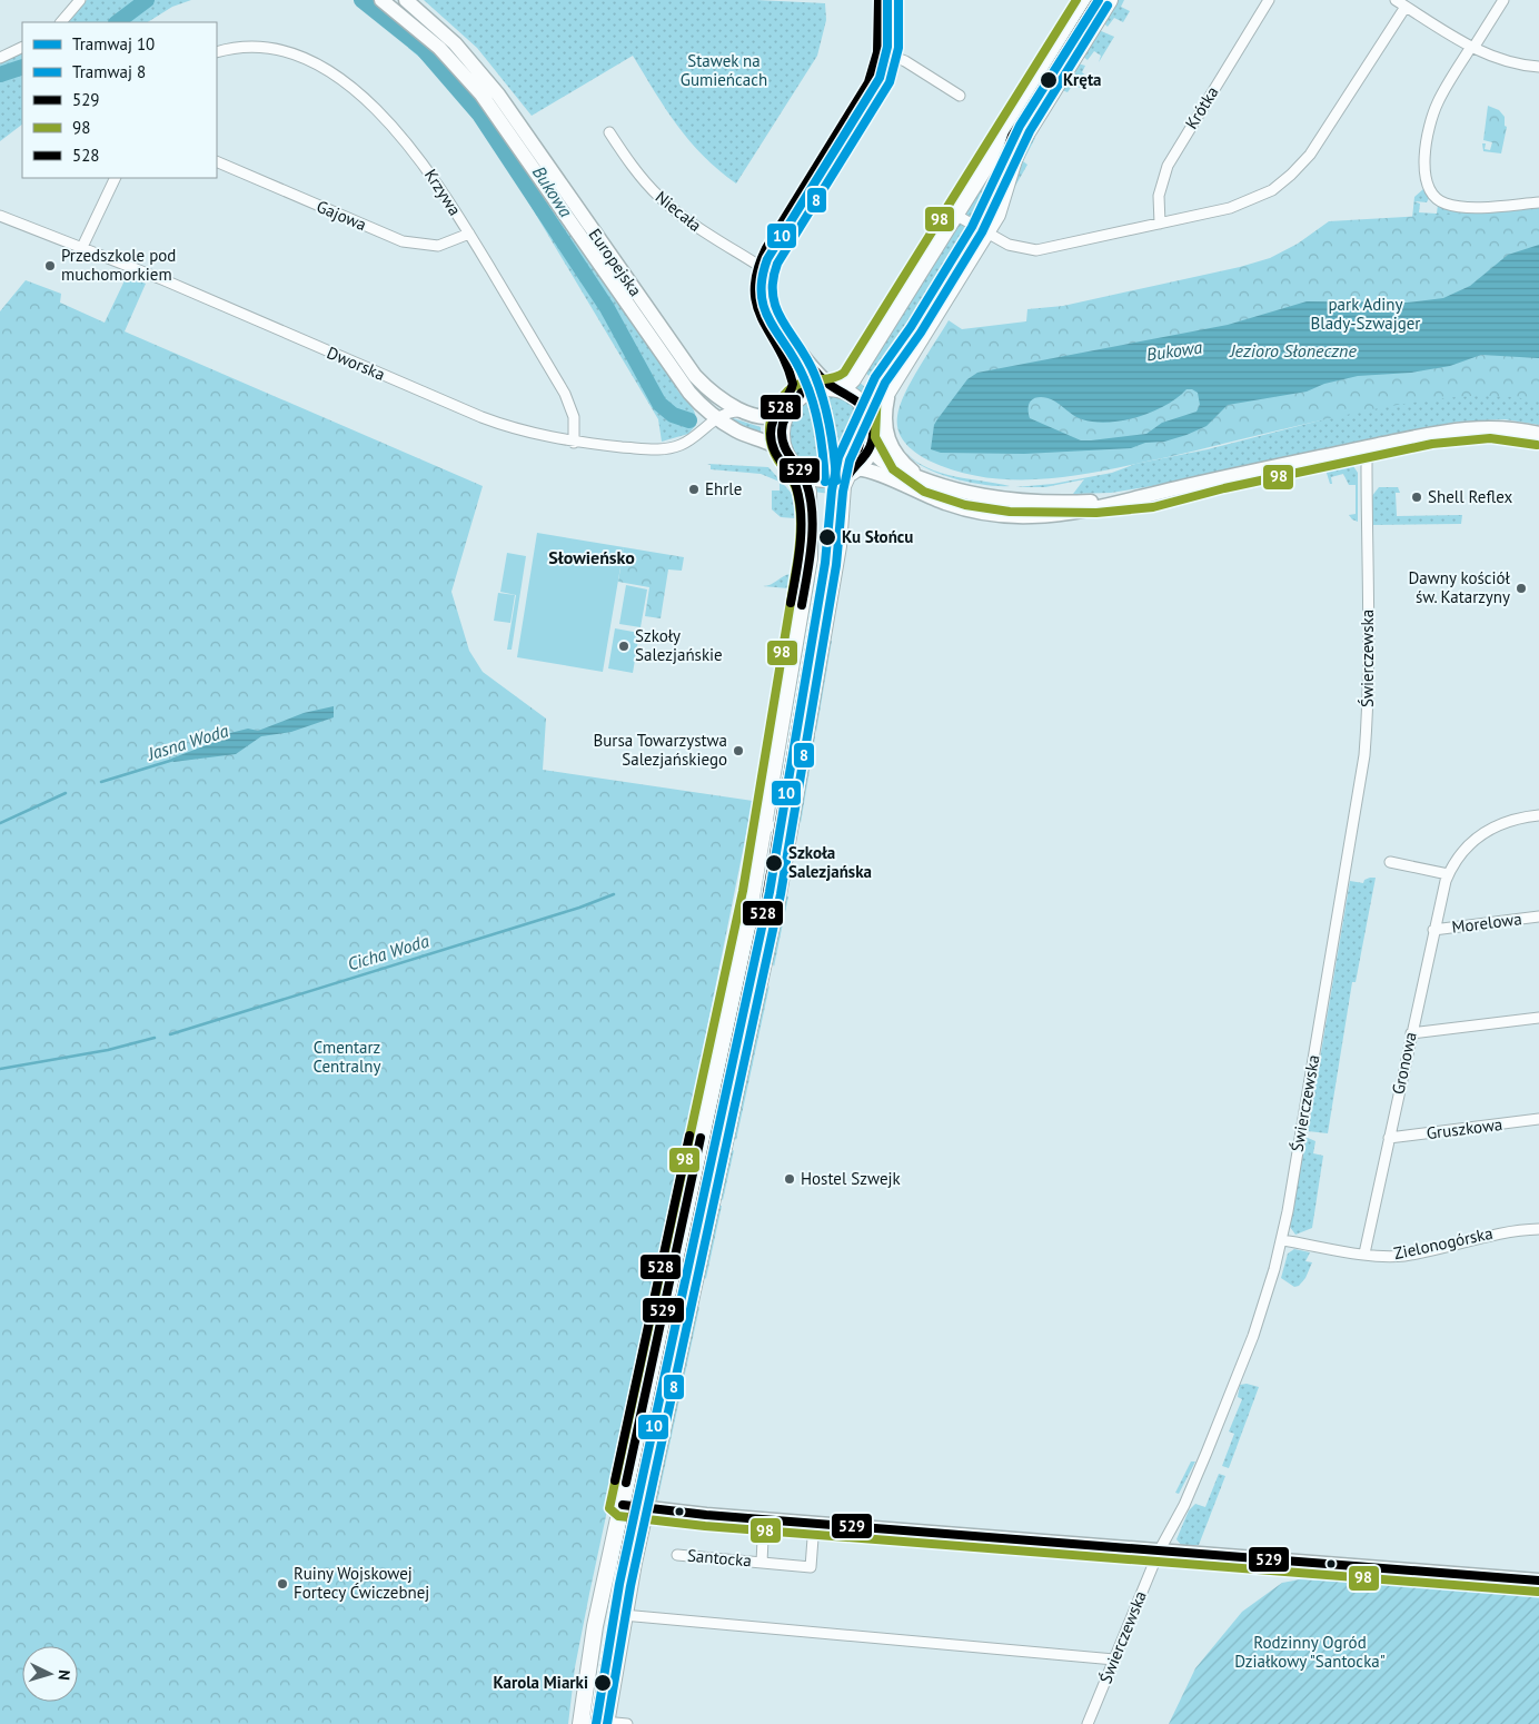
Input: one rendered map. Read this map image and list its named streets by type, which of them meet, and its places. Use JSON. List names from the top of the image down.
{
  "streets": {
    "main road": ["Europejska"],
    "street": [
      "Krótka",
      "Krzywa",
      "Niecała",
      "Gajowa",
      "Dworska",
      "Świerczewska",
      "Morelowa",
      "Gronowa",
      "Gruszkowa",
      "Zielonogórska",
      "Santocka"
    ]
  },
  "crossings": [
    ["Krzywa", "Gajowa"],
    ["Krzywa", "Dworska"],
    ["Europejska", "Dworska"],
    ["Świerczewska", "Zielonogórska"],
    ["Morelowa", "Gronowa"],
    ["Gronowa", "Gruszkowa"],
    ["Gronowa", "Zielonogórska"]
  ],
  "districts": ["Słowieńsko"],
  "water": [
    "Bukowa",
    "Jezioro Słoneczne",
    "Jasna Woda",
    "Cicha Woda"
  ],
  "parks": [
    "Stawek na Gumieńcach",
    "park Adiny Blady-Szwajger",
    "Cmentarz Centralny",
    "Rodzinny Ogród Działkowy \"Santocka\""
  ],
  "places": [
    "Kręta",
    "Przedszkole pod muchomorkiem",
    "Ehrle",
    "Shell Reflex",
    "Ku Słońcu",
    "Dawny kościół św. Katarzyny",
    "Szkoły Salezjańskie",
    "Bursa Towarzystwa Salezjańskiego",
    "Szkoła Salezjańska",
    "Hostel Szwejk",
    "Ruiny Wojskowej Fortecy Ćwiczebnej",
    "Karola Miarki"
  ],
  "lines": [
    "tram line 10",
    "tram line 8",
    "transit line 529",
    "transit line 98",
    "transit line 528"
  ],
  "legend": [
    "Tramwaj 10",
    "Tramwaj 8",
    "529",
    "98",
    "528"
  ],
  "north": "right"
}
